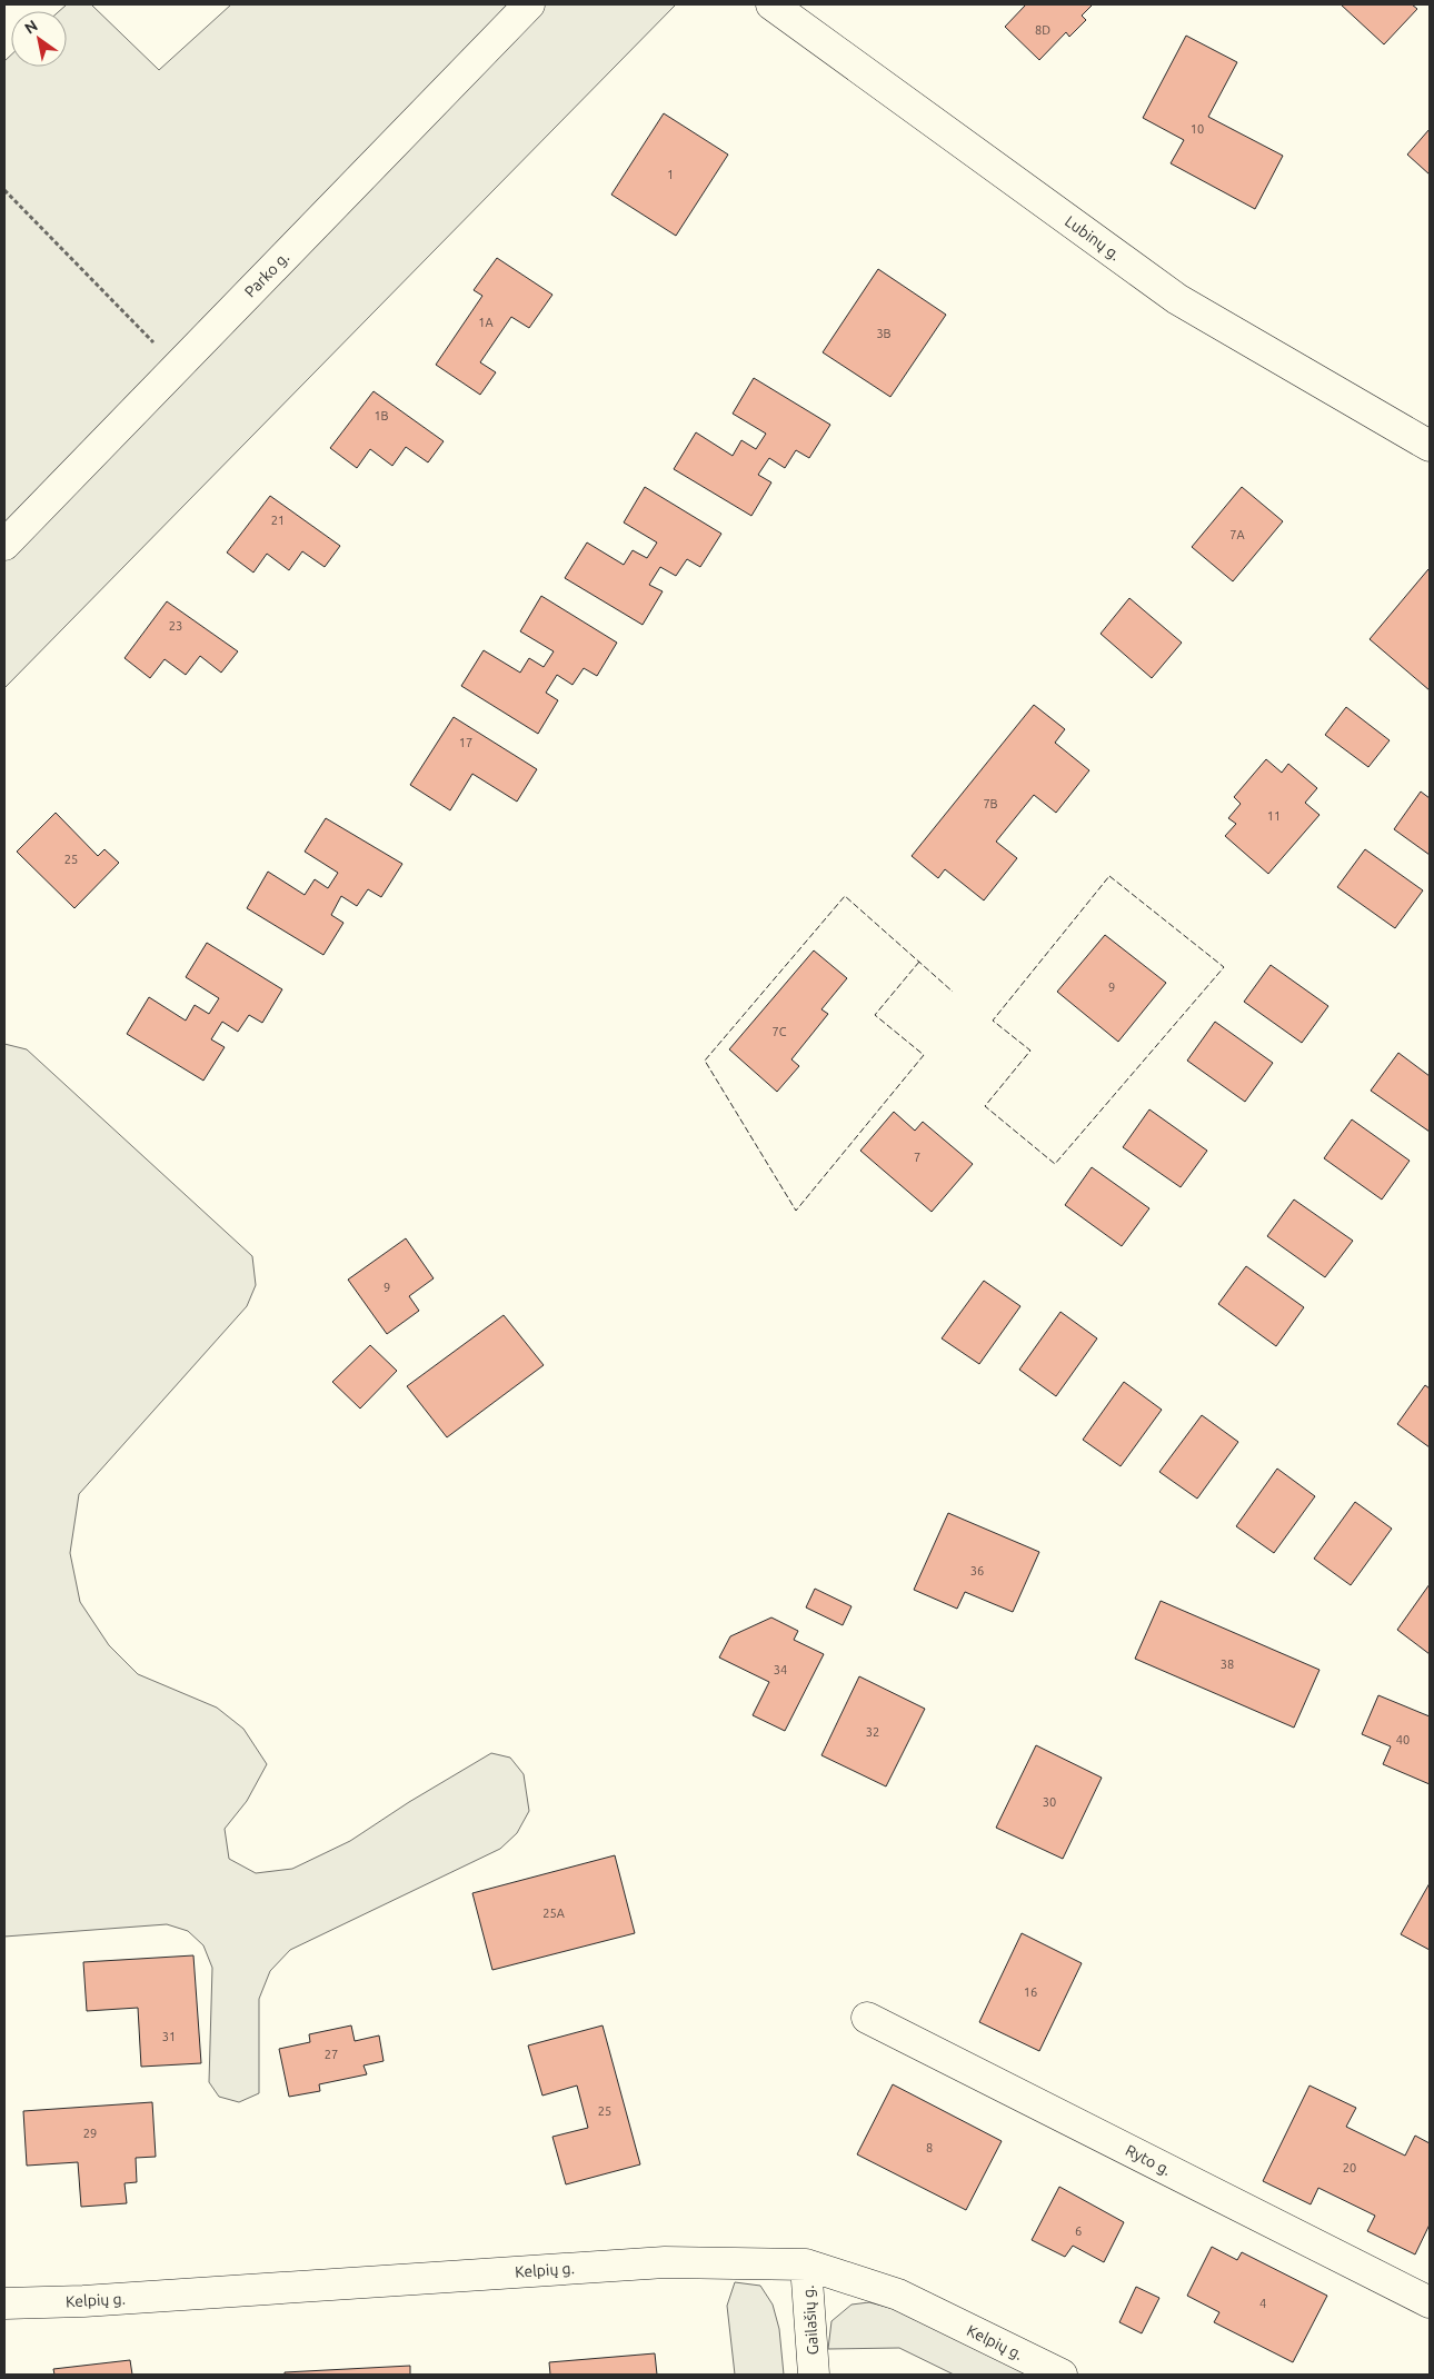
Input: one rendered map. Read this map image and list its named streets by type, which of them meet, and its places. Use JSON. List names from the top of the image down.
{
  "streets": {
    "street": [
      "Lubinų g.",
      "Parko g.",
      "Ryto g.",
      "Kelpių g.",
      "Gailašių g."
    ]
  },
  "crossings": [
    ["Kelpių g.", "Gailašių g."]
  ],
  "house_numbers": [
    "8D",
    "10",
    "1",
    "1A",
    "3B",
    "1B",
    "21",
    "7A",
    "23",
    "17",
    "7B",
    "11",
    "25",
    "9",
    "7C",
    "7",
    "9",
    "36",
    "38",
    "34",
    "32",
    "40",
    "30",
    "25A",
    "16",
    "31",
    "27",
    "25",
    "29",
    "8",
    "20",
    "6",
    "4"
  ],
  "north": "top left"
}
